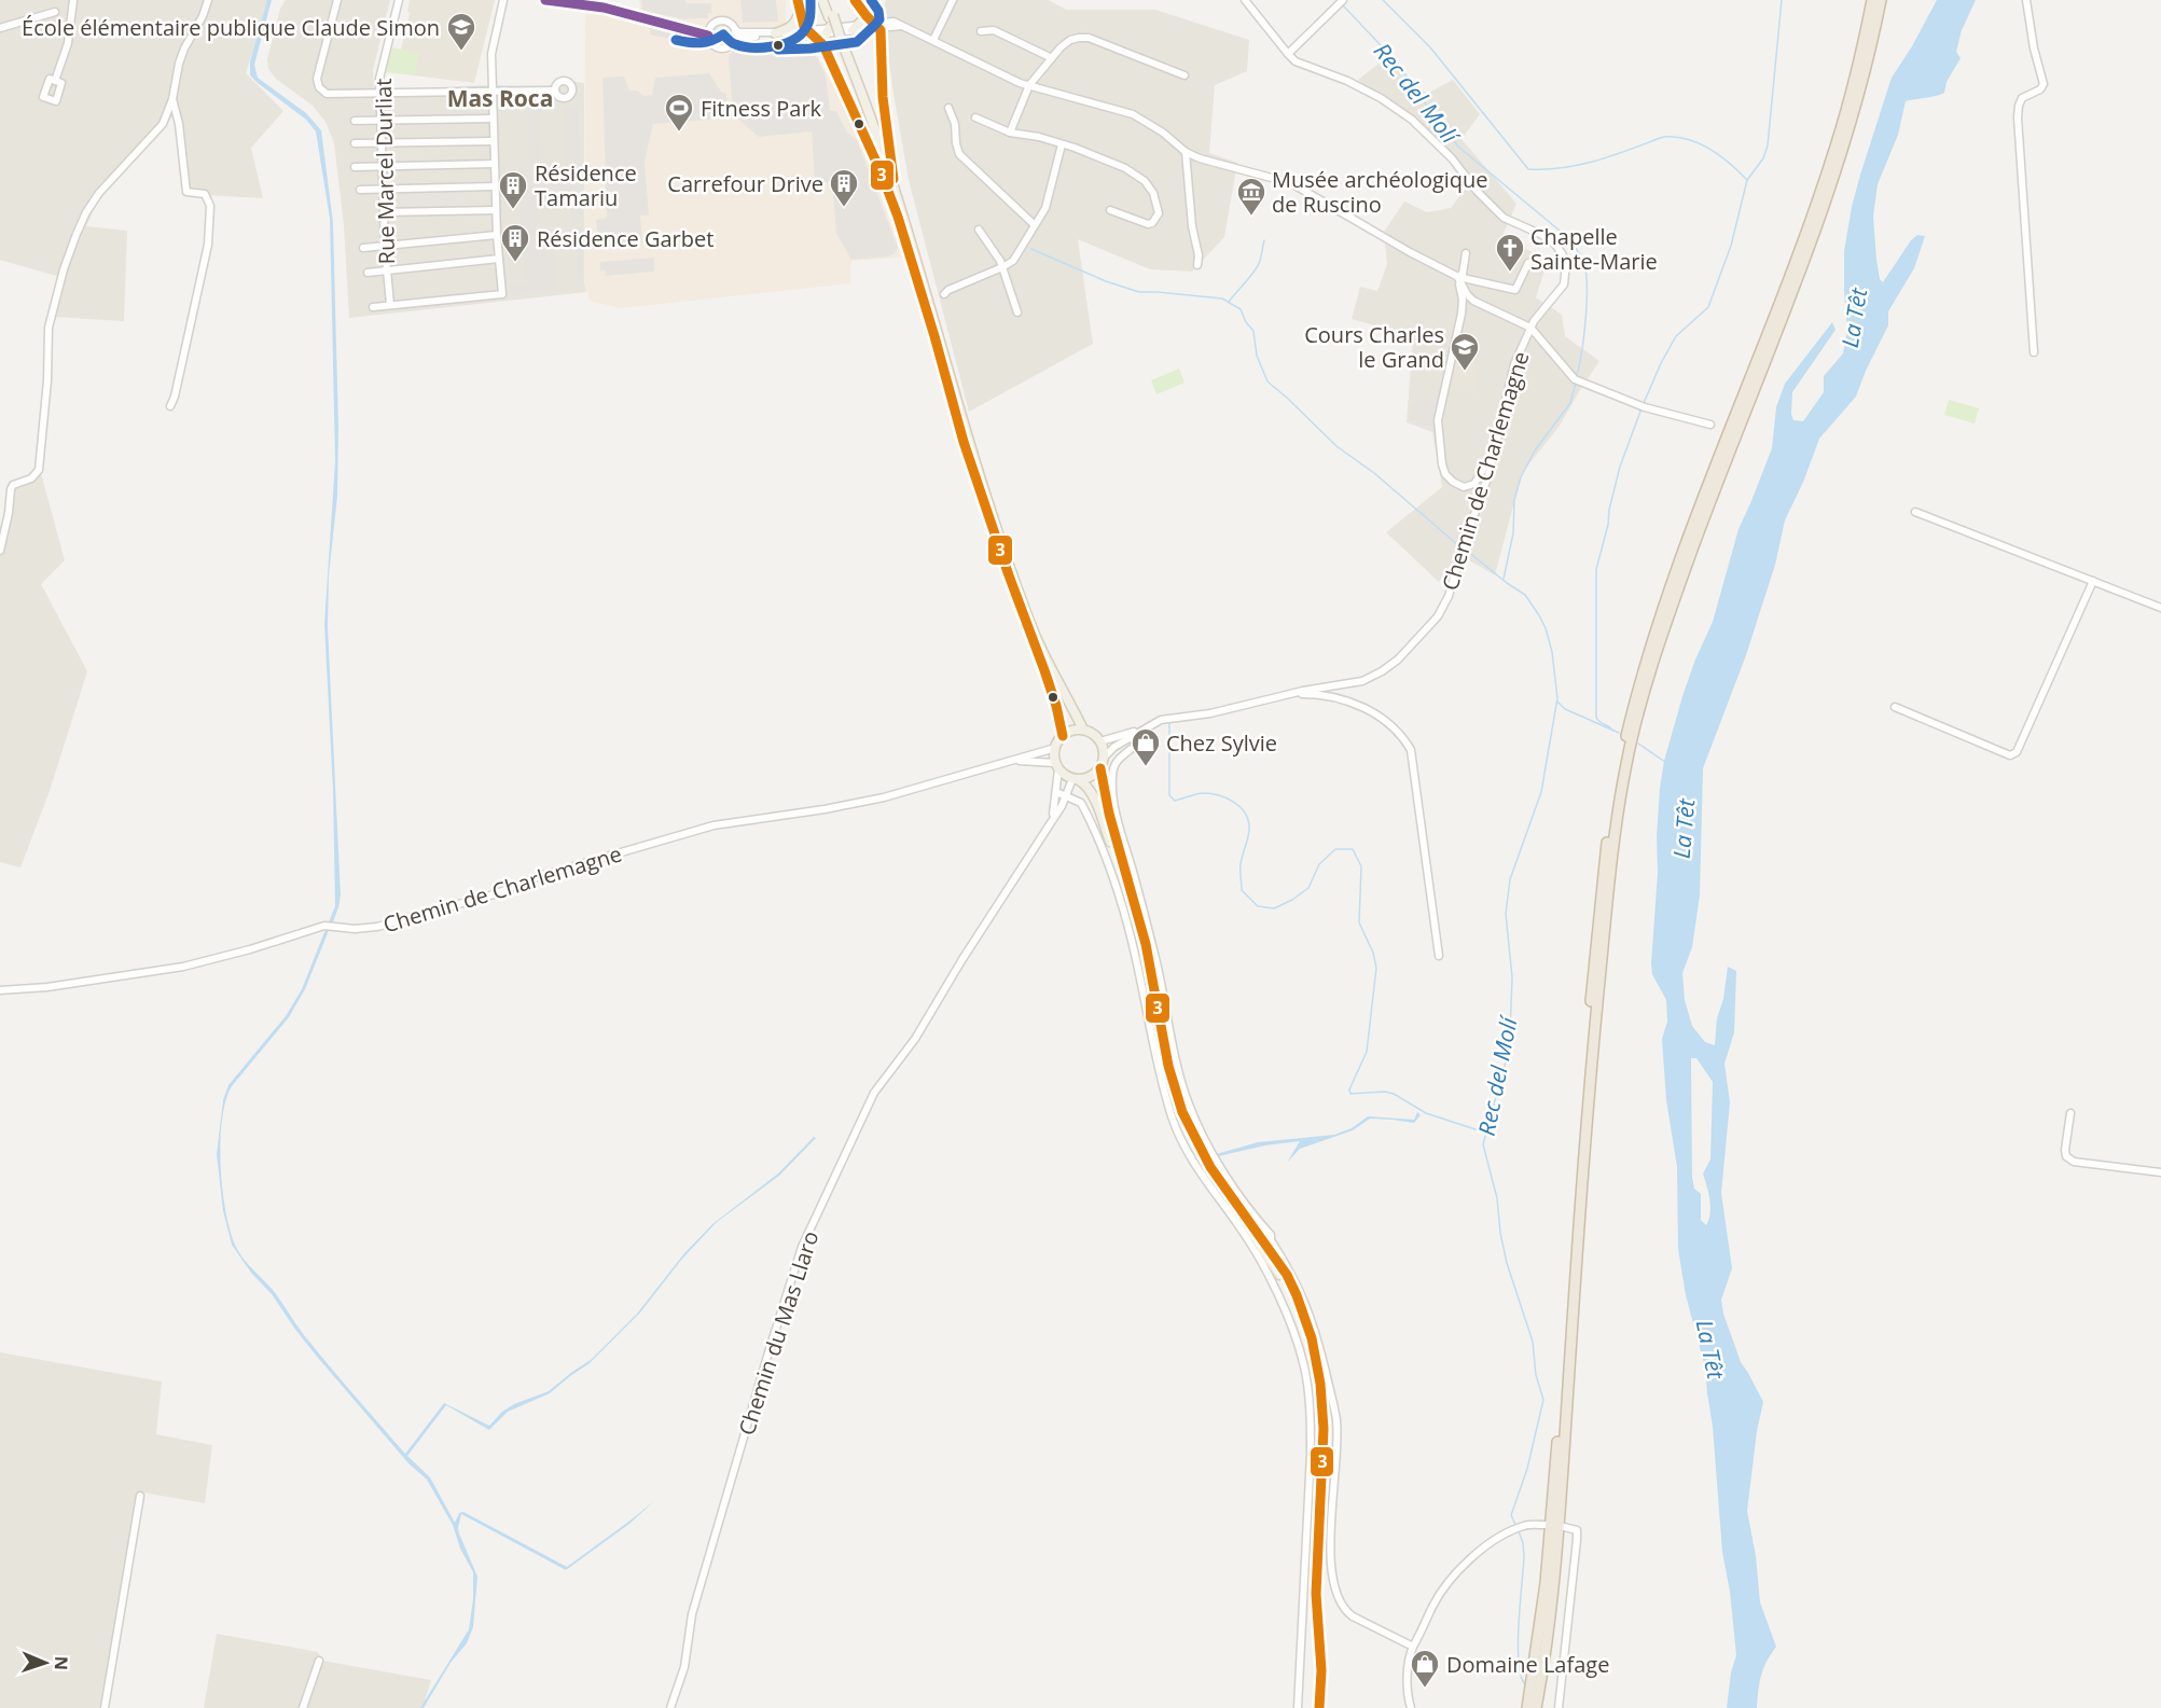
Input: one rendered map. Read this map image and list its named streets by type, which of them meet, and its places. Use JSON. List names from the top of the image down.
{
  "streets": {
    "street": ["Rue Marcel Durliat", "Chemin de Charlemagne", "Chemin du Mas Llaro"]
  },
  "crossings": [
    ["Chemin de Charlemagne", "Chemin du Mas Llaro"]
  ],
  "districts": ["Mas Roca"],
  "water": ["Rec del Molí", "La Têt"],
  "places": {
    "school or university": ["École élémentaire publique Claude Simon", "Cours Charles le Grand"],
    "sports": ["Fitness Park"],
    "building": ["Carrefour Drive", "Résidence Tamariu", "Résidence Garbet"],
    "museum": ["Musée archéologique de Ruscino"],
    "church": ["Chapelle Sainte-Marie"],
    "shop": ["Chez Sylvie", "Domaine Lafage"]
  },
  "lines": ["transit line 3"],
  "north": "right"
}
